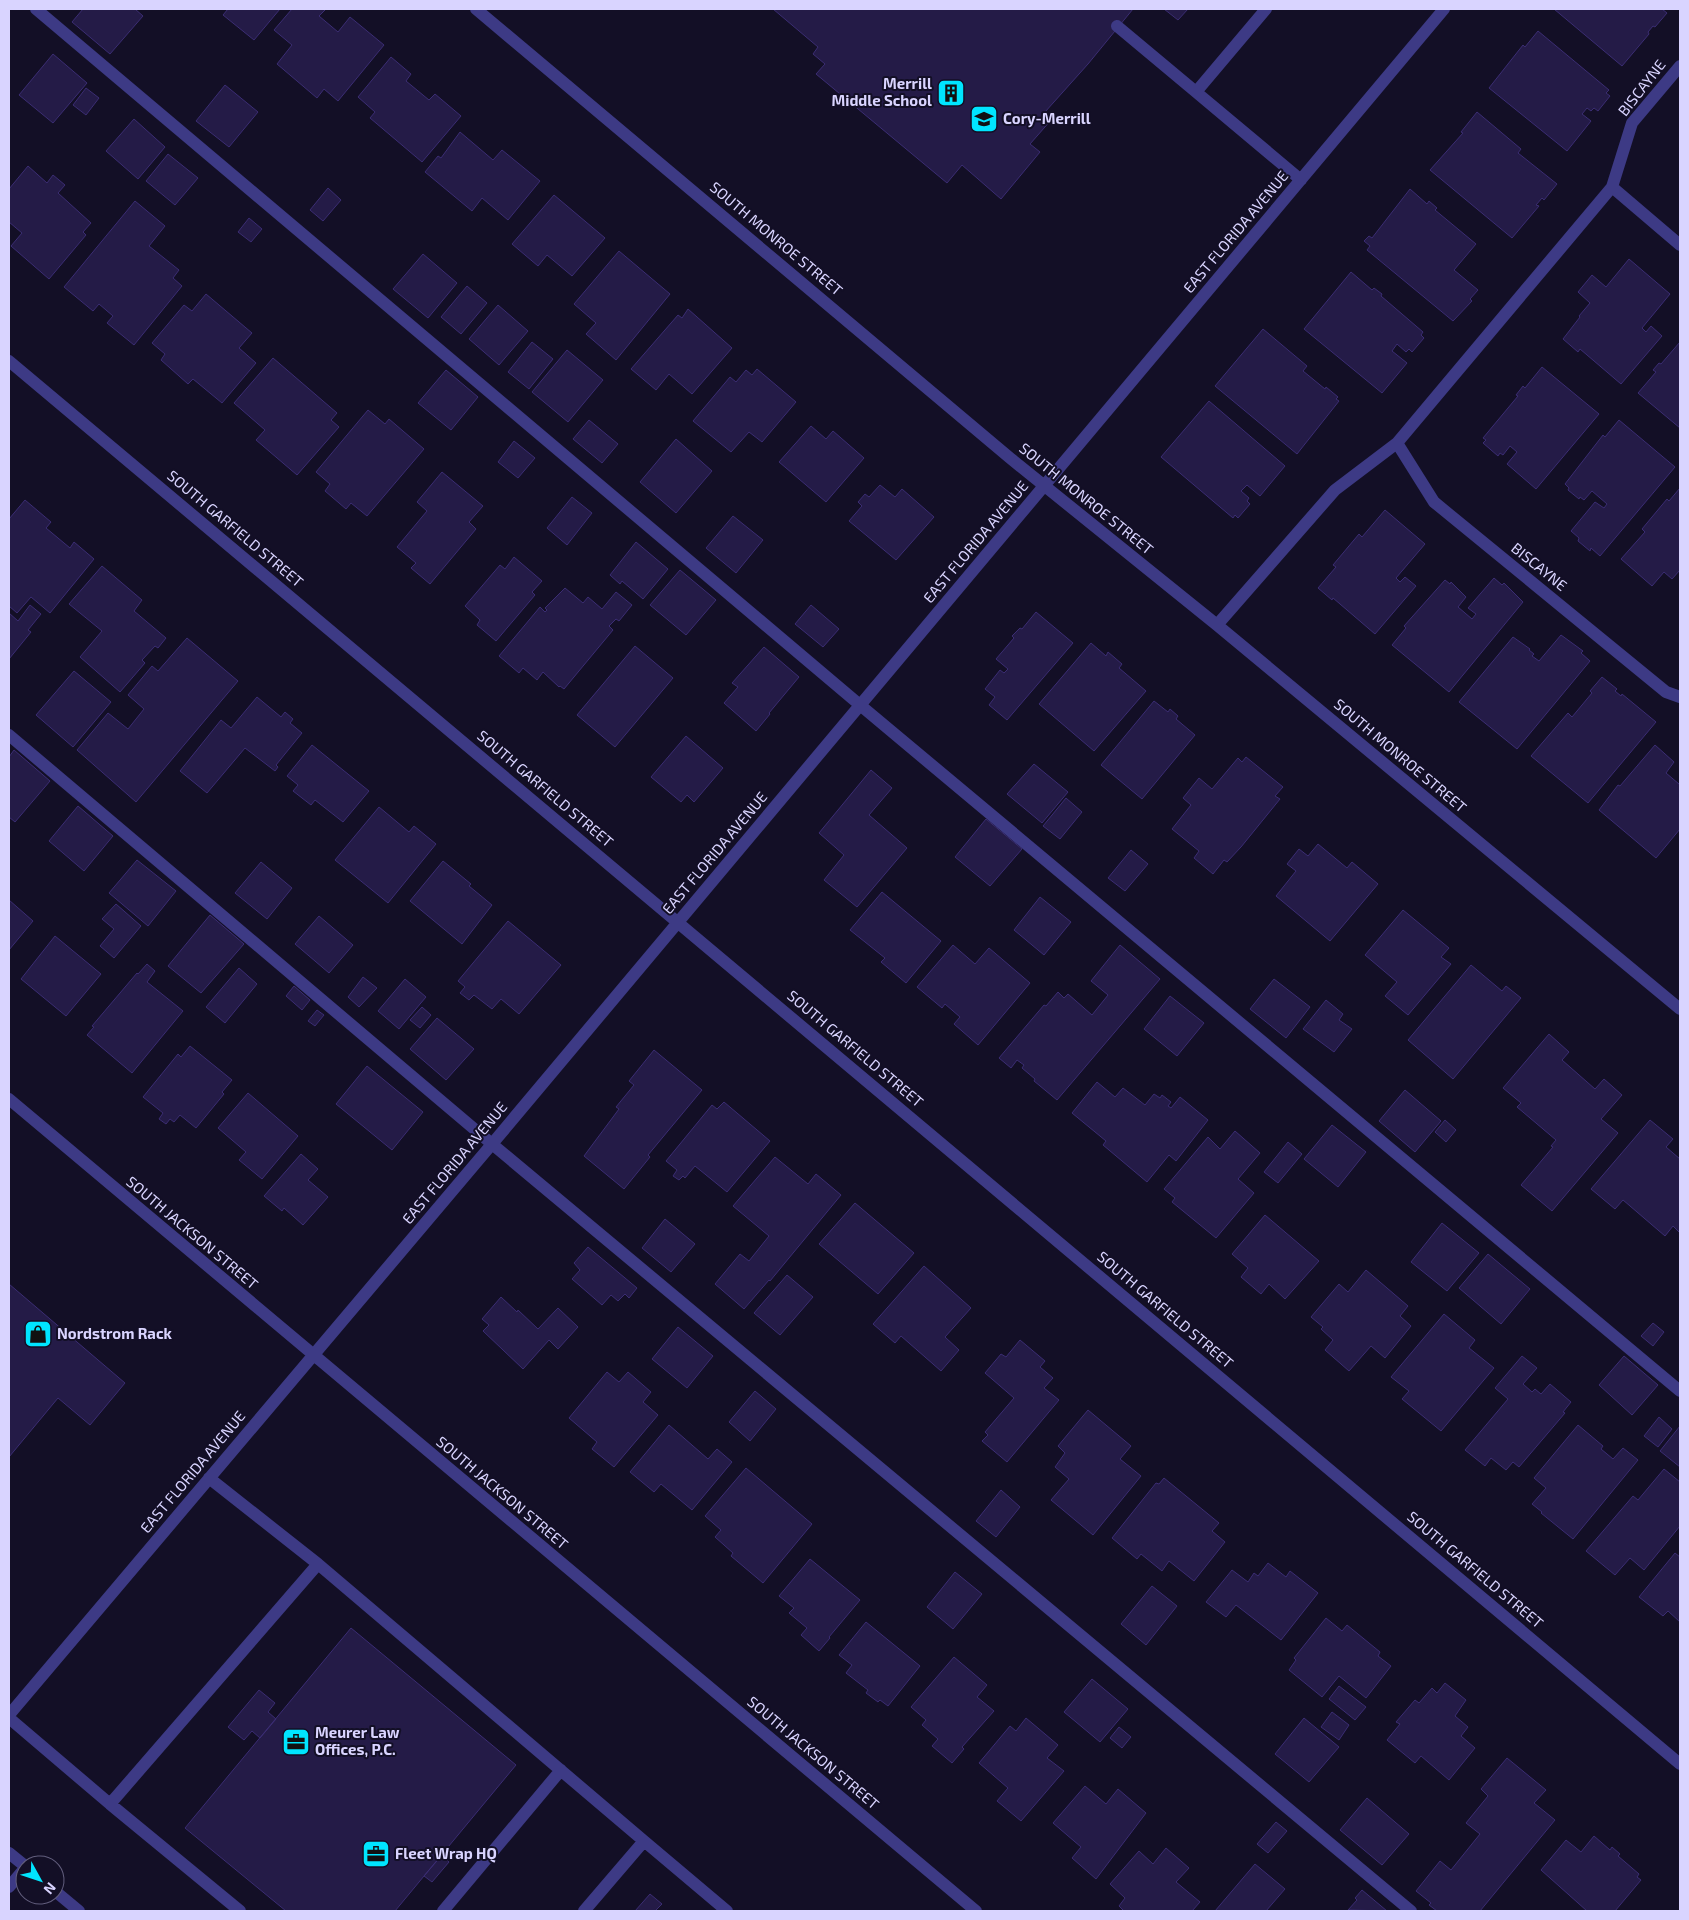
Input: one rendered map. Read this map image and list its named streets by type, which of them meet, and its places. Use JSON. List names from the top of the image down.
{
  "streets": {
    "street": [
      "BISCAYNE",
      "EAST FLORIDA AVENUE",
      "SOUTH MONROE STREET",
      "SOUTH GARFIELD STREET",
      "SOUTH JACKSON STREET"
    ]
  },
  "crossings": [
    ["BISCAYNE", "SOUTH MONROE STREET"],
    ["EAST FLORIDA AVENUE", "SOUTH MONROE STREET"],
    ["EAST FLORIDA AVENUE", "SOUTH GARFIELD STREET"],
    ["EAST FLORIDA AVENUE", "SOUTH JACKSON STREET"]
  ],
  "places": {
    "building": ["Merrill Middle School"],
    "school or university": ["Cory-Merrill"],
    "shop": ["Nordstrom Rack"],
    "office": ["Meurer Law Offices, P.C.", "Fleet Wrap HQ"]
  },
  "north": "bottom right"
}
